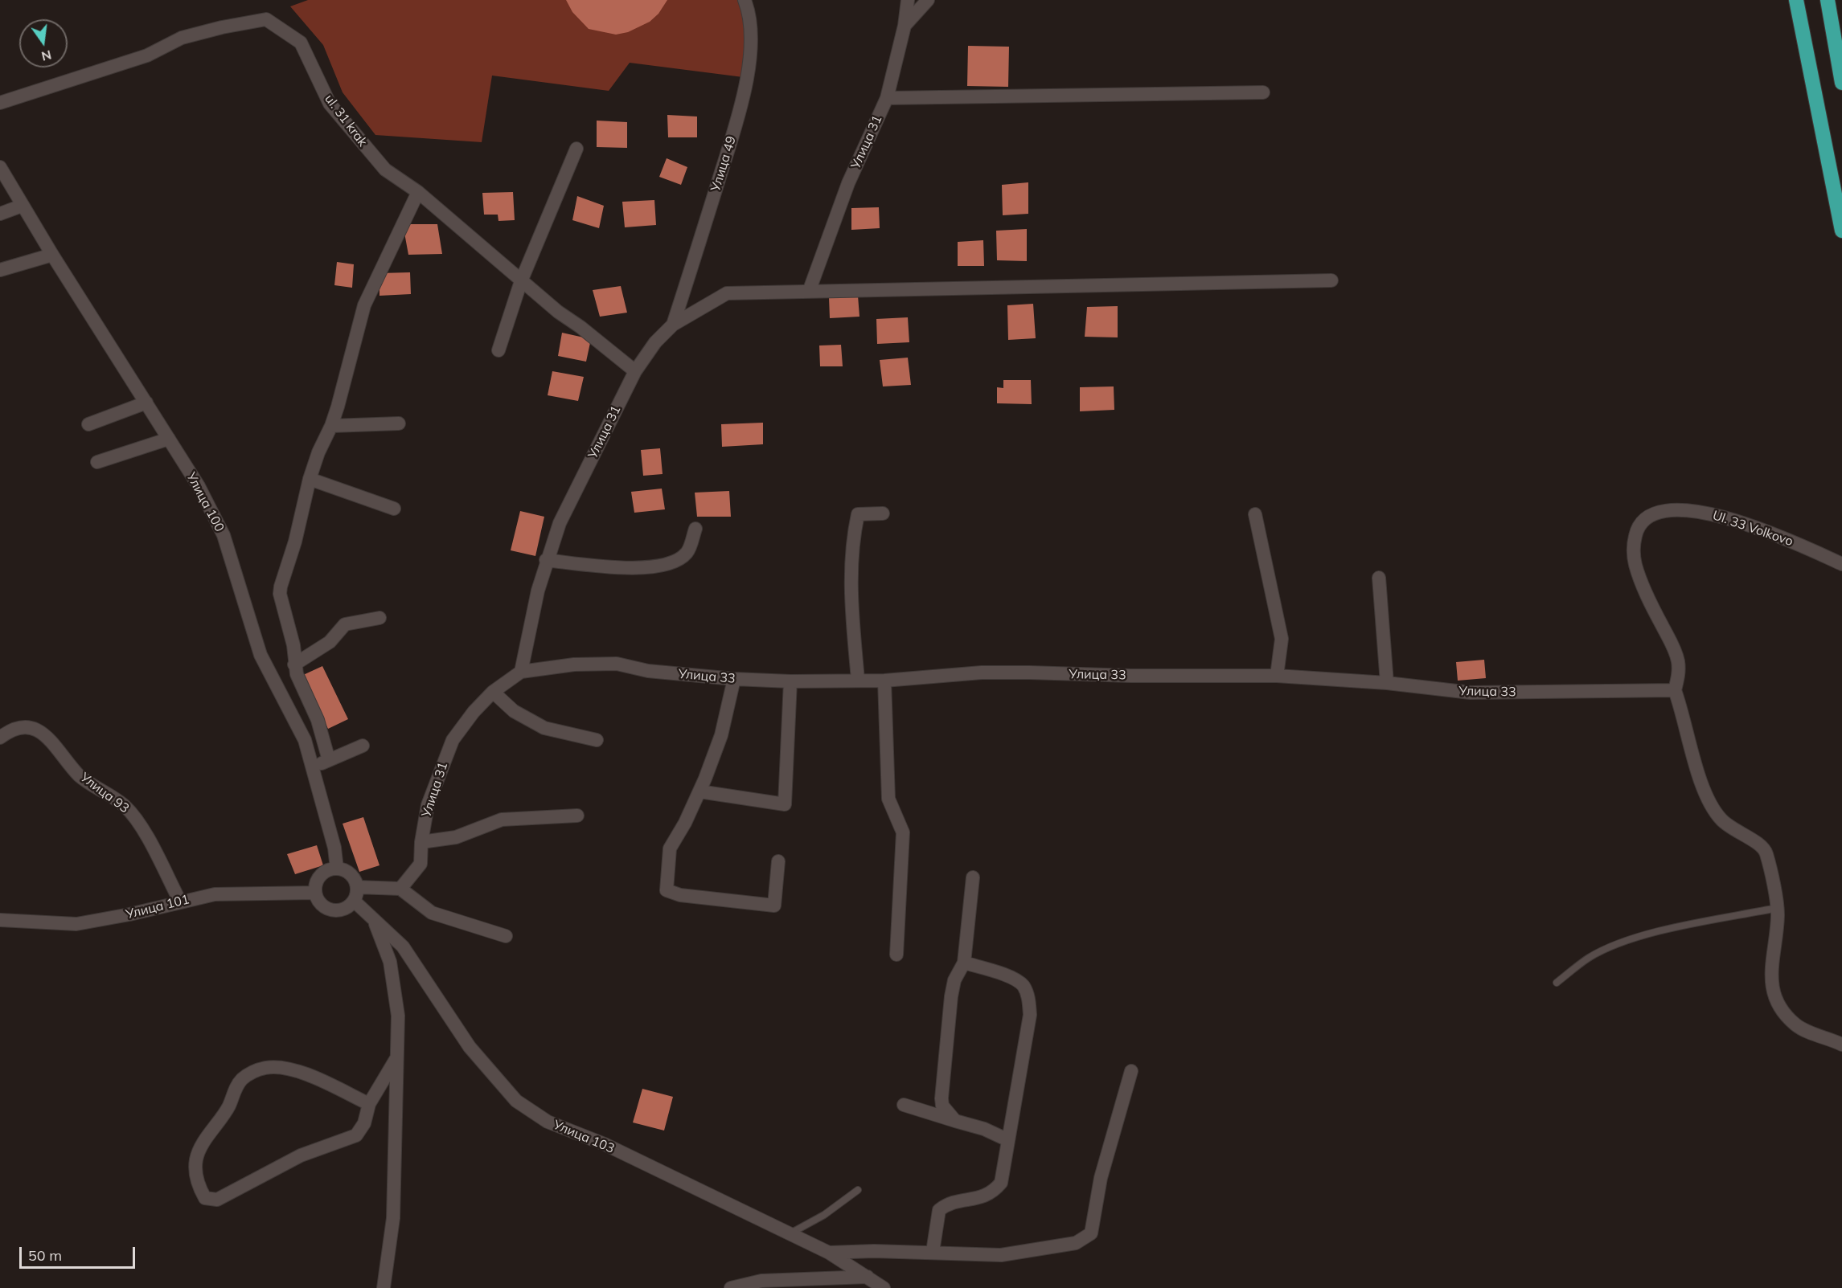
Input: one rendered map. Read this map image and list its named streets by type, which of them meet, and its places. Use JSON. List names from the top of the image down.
{
  "streets": {
    "street": [
      "ul. 31 krak",
      "Улица 31",
      "Улица 49",
      "Улица 100",
      "Ul. 33 Volkovo",
      "Улица 33",
      "Улица 93",
      "Улица 101",
      "Улица 103"
    ]
  },
  "crossings": [
    ["ul. 31 krak", "Улица 31"],
    ["Улица 31", "Улица 49"],
    ["Улица 31", "Улица 33"],
    ["Улица 100", "Улица 101"],
    ["Улица 100", "Улица 103"],
    ["Ul. 33 Volkovo", "Улица 33"],
    ["Улица 93", "Улица 101"],
    ["Улица 101", "Улица 103"]
  ],
  "scale_bar": "50 m",
  "north": "bottom"
}
